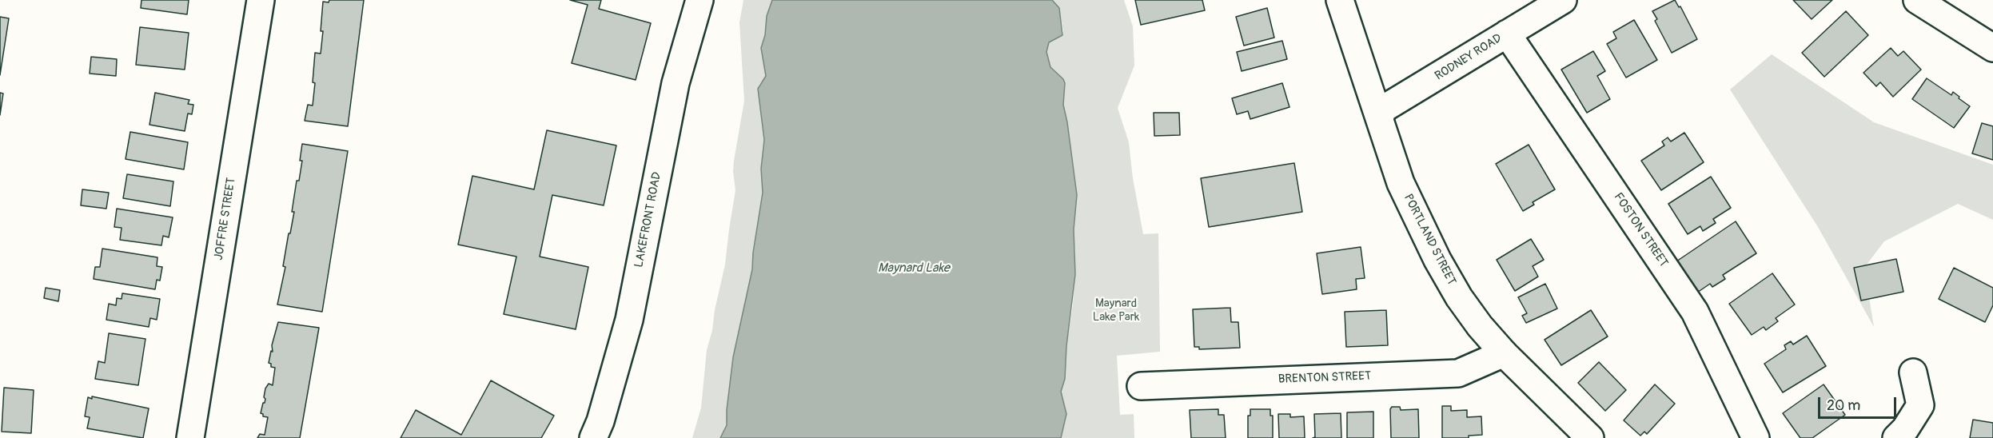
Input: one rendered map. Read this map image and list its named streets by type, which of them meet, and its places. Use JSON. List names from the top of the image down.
{
  "streets": {
    "street": [
      "RODNEY ROAD",
      "JOFFRE STREET",
      "LAKEFRONT ROAD",
      "FOSTON STREET",
      "PORTLAND STREET",
      "BRENTON STREET"
    ]
  },
  "crossings": [
    ["RODNEY ROAD", "FOSTON STREET"],
    ["RODNEY ROAD", "PORTLAND STREET"],
    ["PORTLAND STREET", "BRENTON STREET"]
  ],
  "water": ["Maynard Lake"],
  "parks": ["Maynard Lake Park"],
  "scale_bar": "20 m"
}
